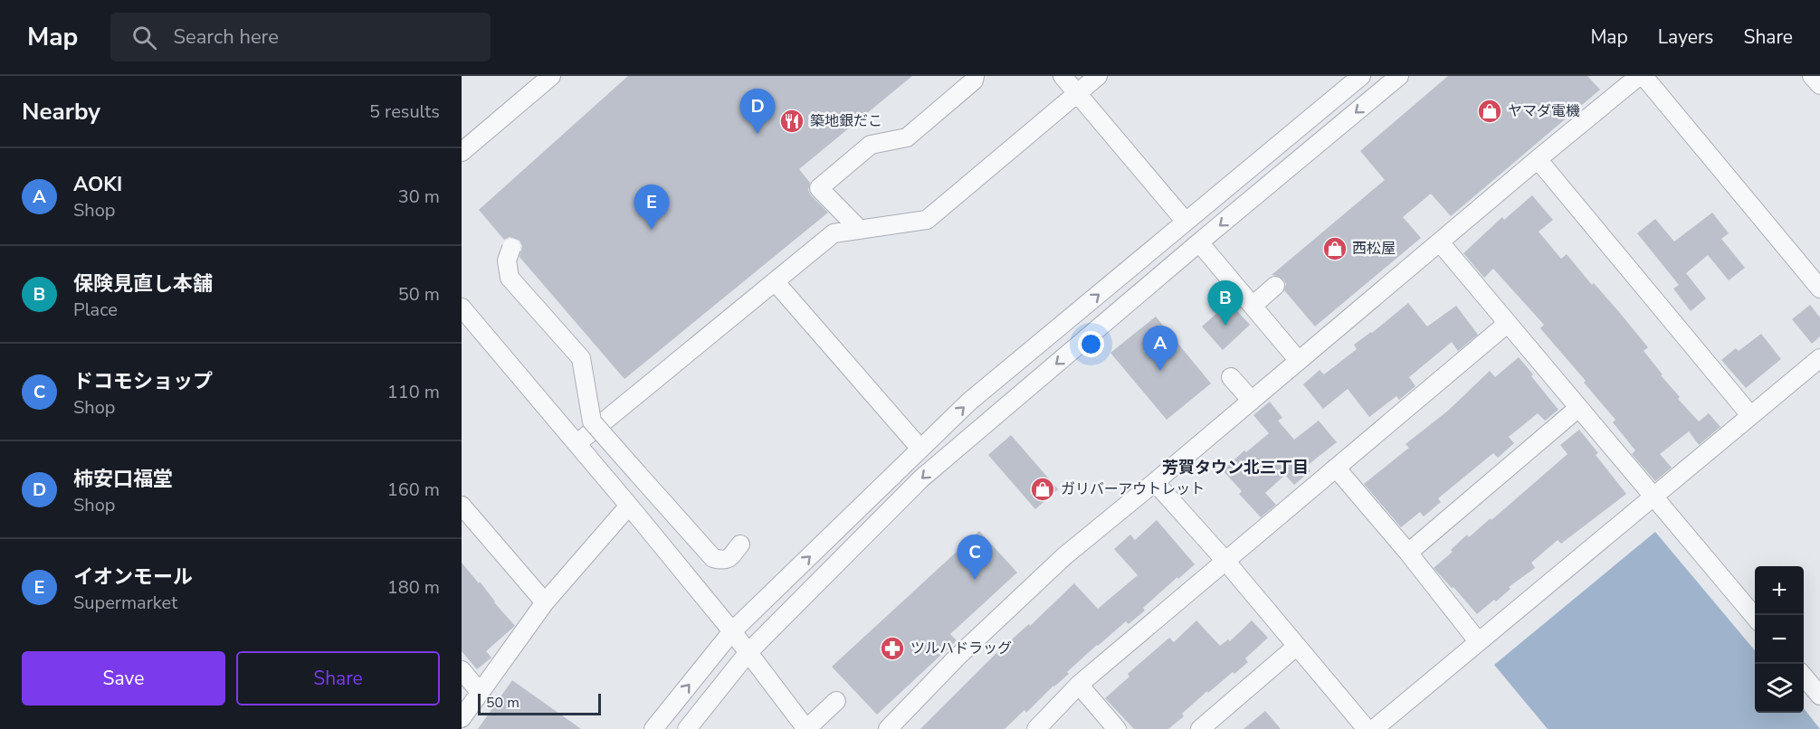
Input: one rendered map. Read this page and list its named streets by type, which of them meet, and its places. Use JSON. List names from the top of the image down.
{
  "districts": ["芳賀タウン北三丁目"],
  "places": {
    "shop": ["ヤマダ電機", "西松屋", "ガリバーアウトレット"],
    "restaurant": ["築地銀だこ"],
    "pharmacy": ["ツルハドラッグ"]
  },
  "scale_bar": "50 m",
  "page": {
    "header": "Map",
    "search": "Search here",
    "nav": ["Map", "Layers", "Share"],
    "heading": ["Nearby", "5 results"],
    "pins": [
      "D",
      "E",
      "B",
      "A",
      "C"
    ],
    "list": [
      {
        "mark": "A",
        "name": "AOKI",
        "note": "Shop",
        "value": "30 m"
      },
      {
        "mark": "B",
        "name": "保険見直し本舗",
        "note": "Place",
        "value": "50 m"
      },
      {
        "mark": "C",
        "name": "ドコモショップ",
        "note": "Shop",
        "value": "110 m"
      },
      {
        "mark": "D",
        "name": "柿安口福堂",
        "note": "Shop",
        "value": "160 m"
      },
      {
        "mark": "E",
        "name": "イオンモール",
        "note": "Supermarket",
        "value": "180 m"
      }
    ],
    "map_buttons": ["+", "−"],
    "buttons": ["Save", "Share"],
    "scale": "50 m"
  }
}
